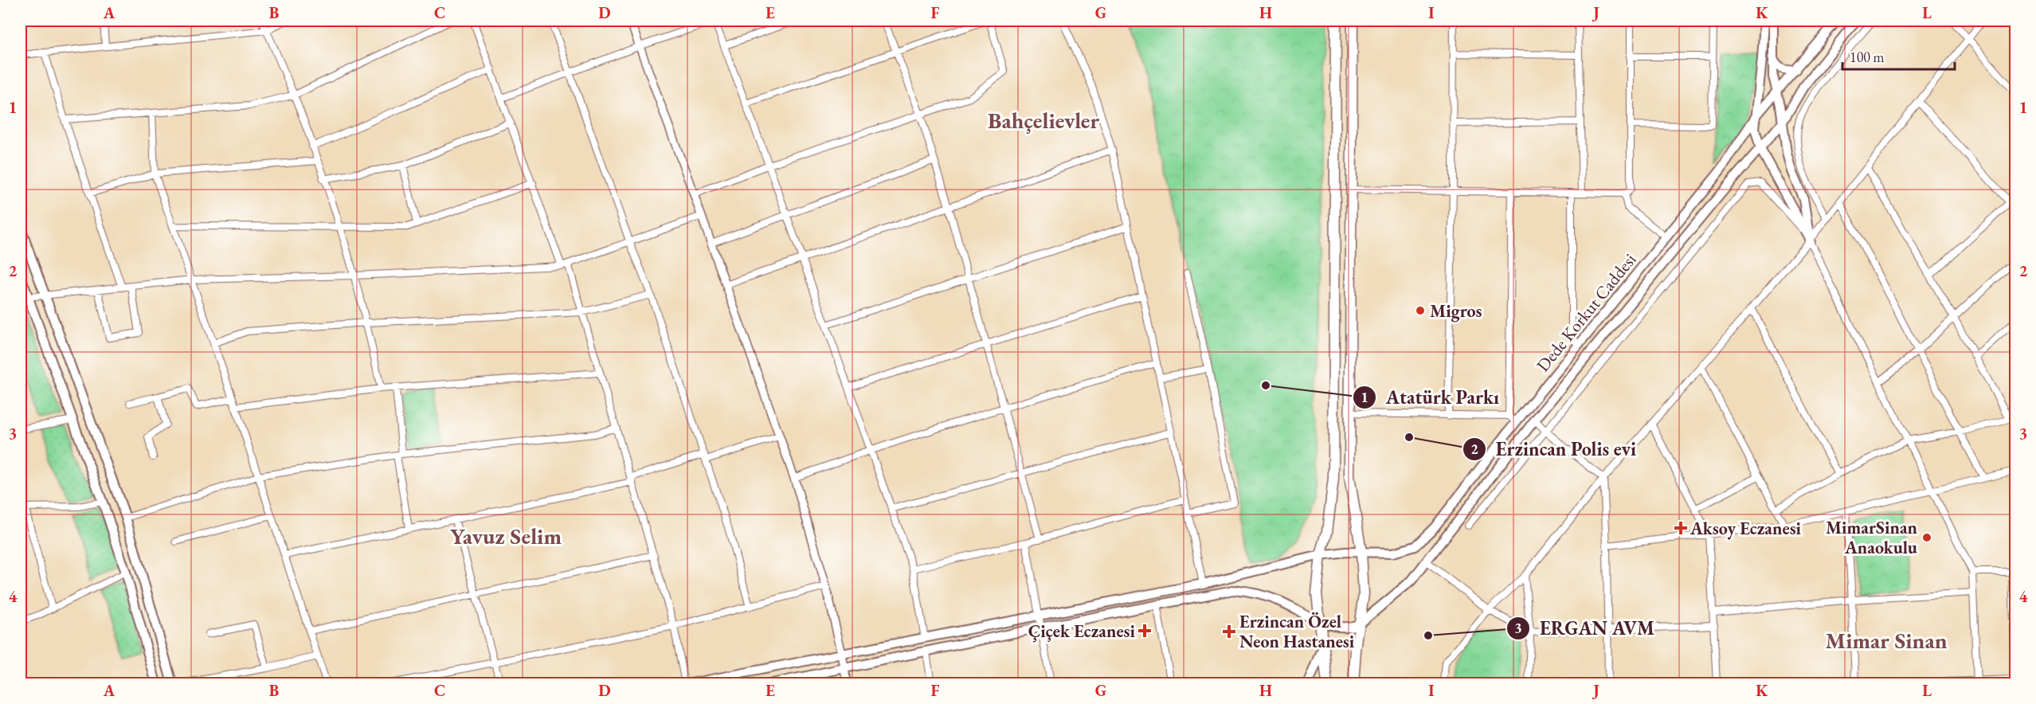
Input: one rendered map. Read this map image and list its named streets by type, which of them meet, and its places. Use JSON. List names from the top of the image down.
{
  "streets": {
    "main road": ["Dede Korkut Caddesi"]
  },
  "districts": ["Bahçelievler", "Yavuz Selim", "Mimar Sinan"],
  "places": {
    "other": [
      "Migros",
      "Atatürk Parkı",
      "Erzincan Polis evi",
      "MimarSinan Anaokulu",
      "ERGAN AVM"
    ],
    "health": ["Aksoy Eczanesi", "Çiçek Eczanesi", "Erzincan Özel Neon Hastanesi"]
  },
  "scale_bar": "100 m",
  "grid": {
    "columns": [
      "A",
      "B",
      "C",
      "D",
      "E",
      "F",
      "G",
      "H",
      "I",
      "J",
      "K",
      "L"
    ],
    "rows": [
      "1",
      "2",
      "3",
      "4"
    ]
  }
}
